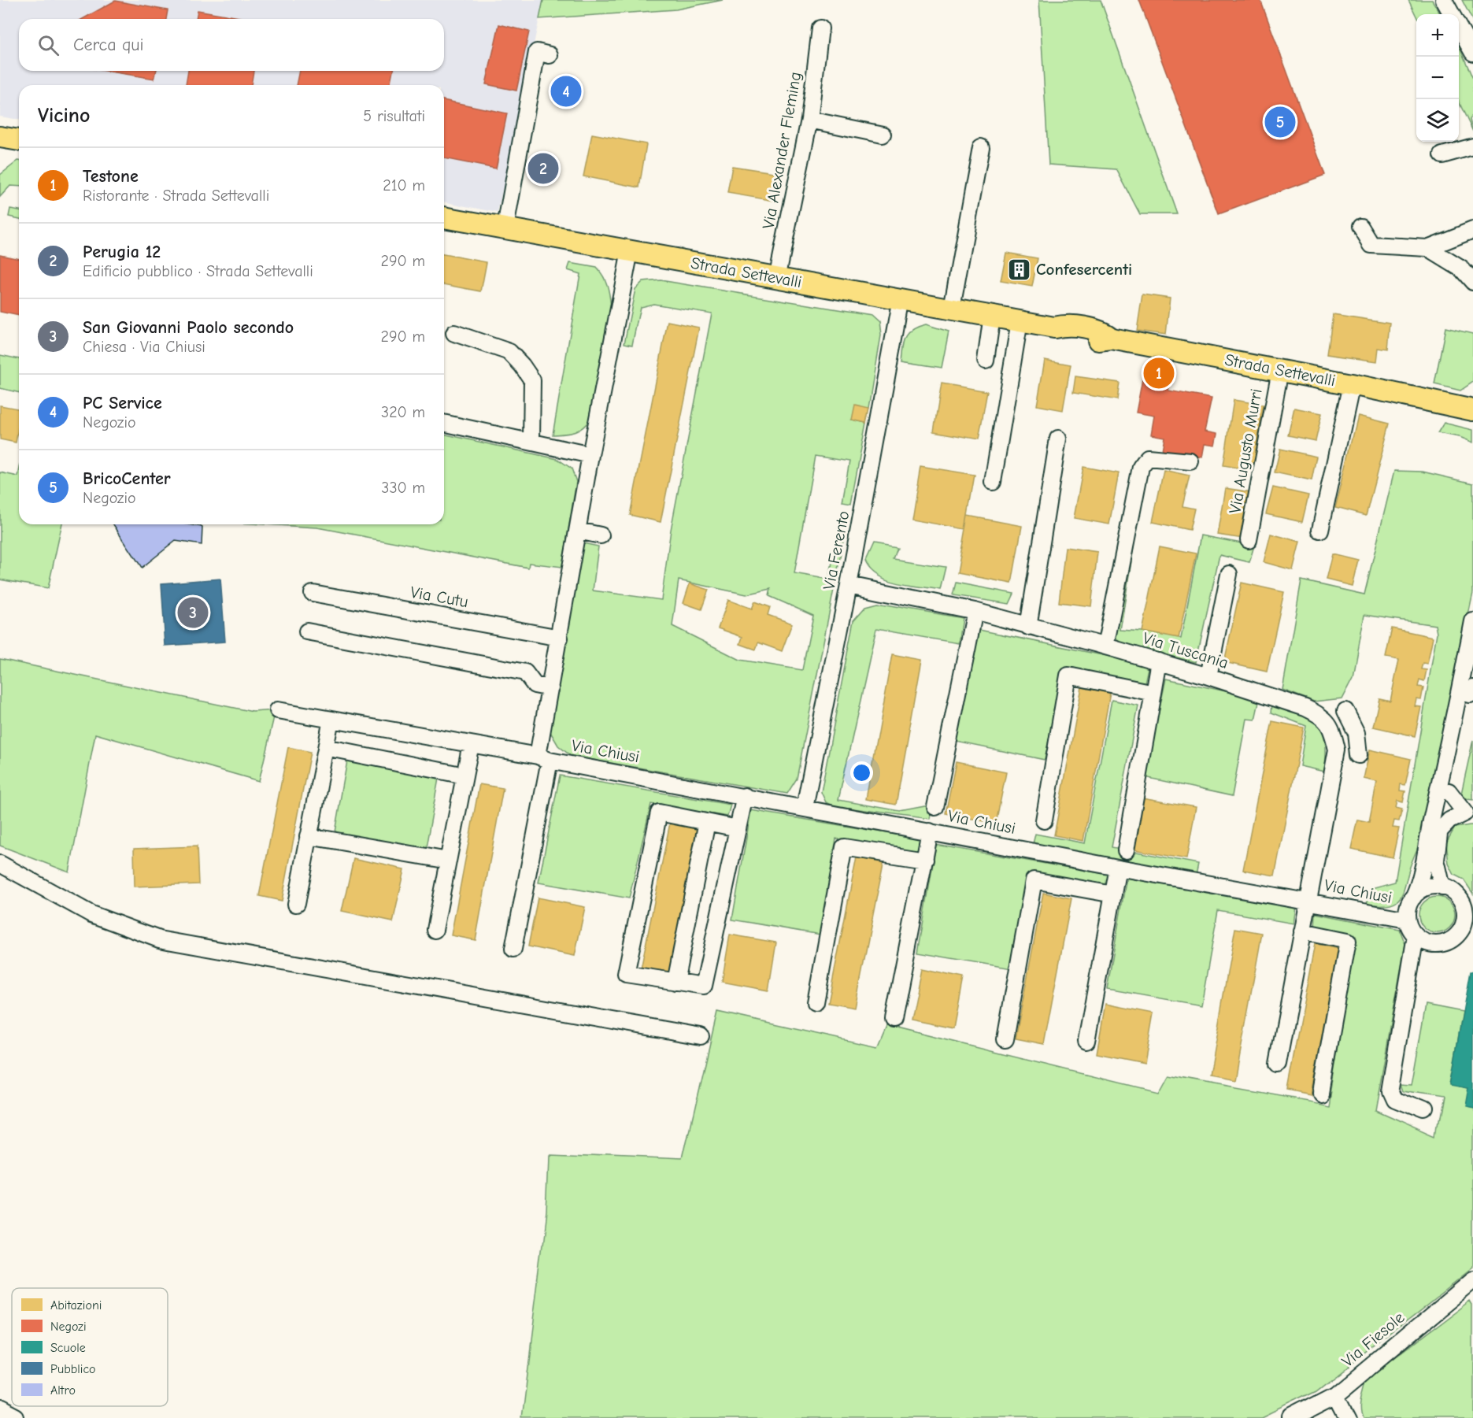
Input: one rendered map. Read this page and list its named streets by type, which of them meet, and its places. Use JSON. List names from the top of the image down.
{
  "streets": {
    "main road": ["Strada Settevalli"],
    "street": [
      "Via Alexander Fleming",
      "Via Augusto Murri",
      "Via Ferento",
      "Via Cutu",
      "Via Tuscania",
      "Via Chiusi",
      "Via Fiesole"
    ]
  },
  "crossings": [
    ["Via Alexander Fleming", "Strada Settevalli"],
    ["Strada Settevalli", "Via Augusto Murri"],
    ["Strada Settevalli", "Via Ferento"],
    ["Via Ferento", "Via Tuscania"],
    ["Via Ferento", "Via Chiusi"]
  ],
  "places": {
    "building": ["Confesercenti"]
  },
  "legend": [
    "Abitazioni",
    "Negozi",
    "Scuole",
    "Pubblico",
    "Altro"
  ],
  "page": {
    "map_buttons": ["+", "−"],
    "search": "Cerca qui",
    "pins": [
      "4",
      "5",
      "2",
      "1",
      "3"
    ],
    "heading": ["Vicino", "5 risultati"],
    "list": [
      {
        "mark": "1",
        "name": "Testone",
        "note": "Ristorante · Strada Settevalli",
        "value": "210 m"
      },
      {
        "mark": "2",
        "name": "Perugia 12",
        "note": "Edificio pubblico · Strada Settevalli",
        "value": "290 m"
      },
      {
        "mark": "3",
        "name": "San Giovanni Paolo secondo",
        "note": "Chiesa · Via Chiusi",
        "value": "290 m"
      },
      {
        "mark": "4",
        "name": "PC Service",
        "note": "Negozio",
        "value": "320 m"
      },
      {
        "mark": "5",
        "name": "BricoCenter",
        "note": "Negozio",
        "value": "330 m"
      }
    ]
  }
}
